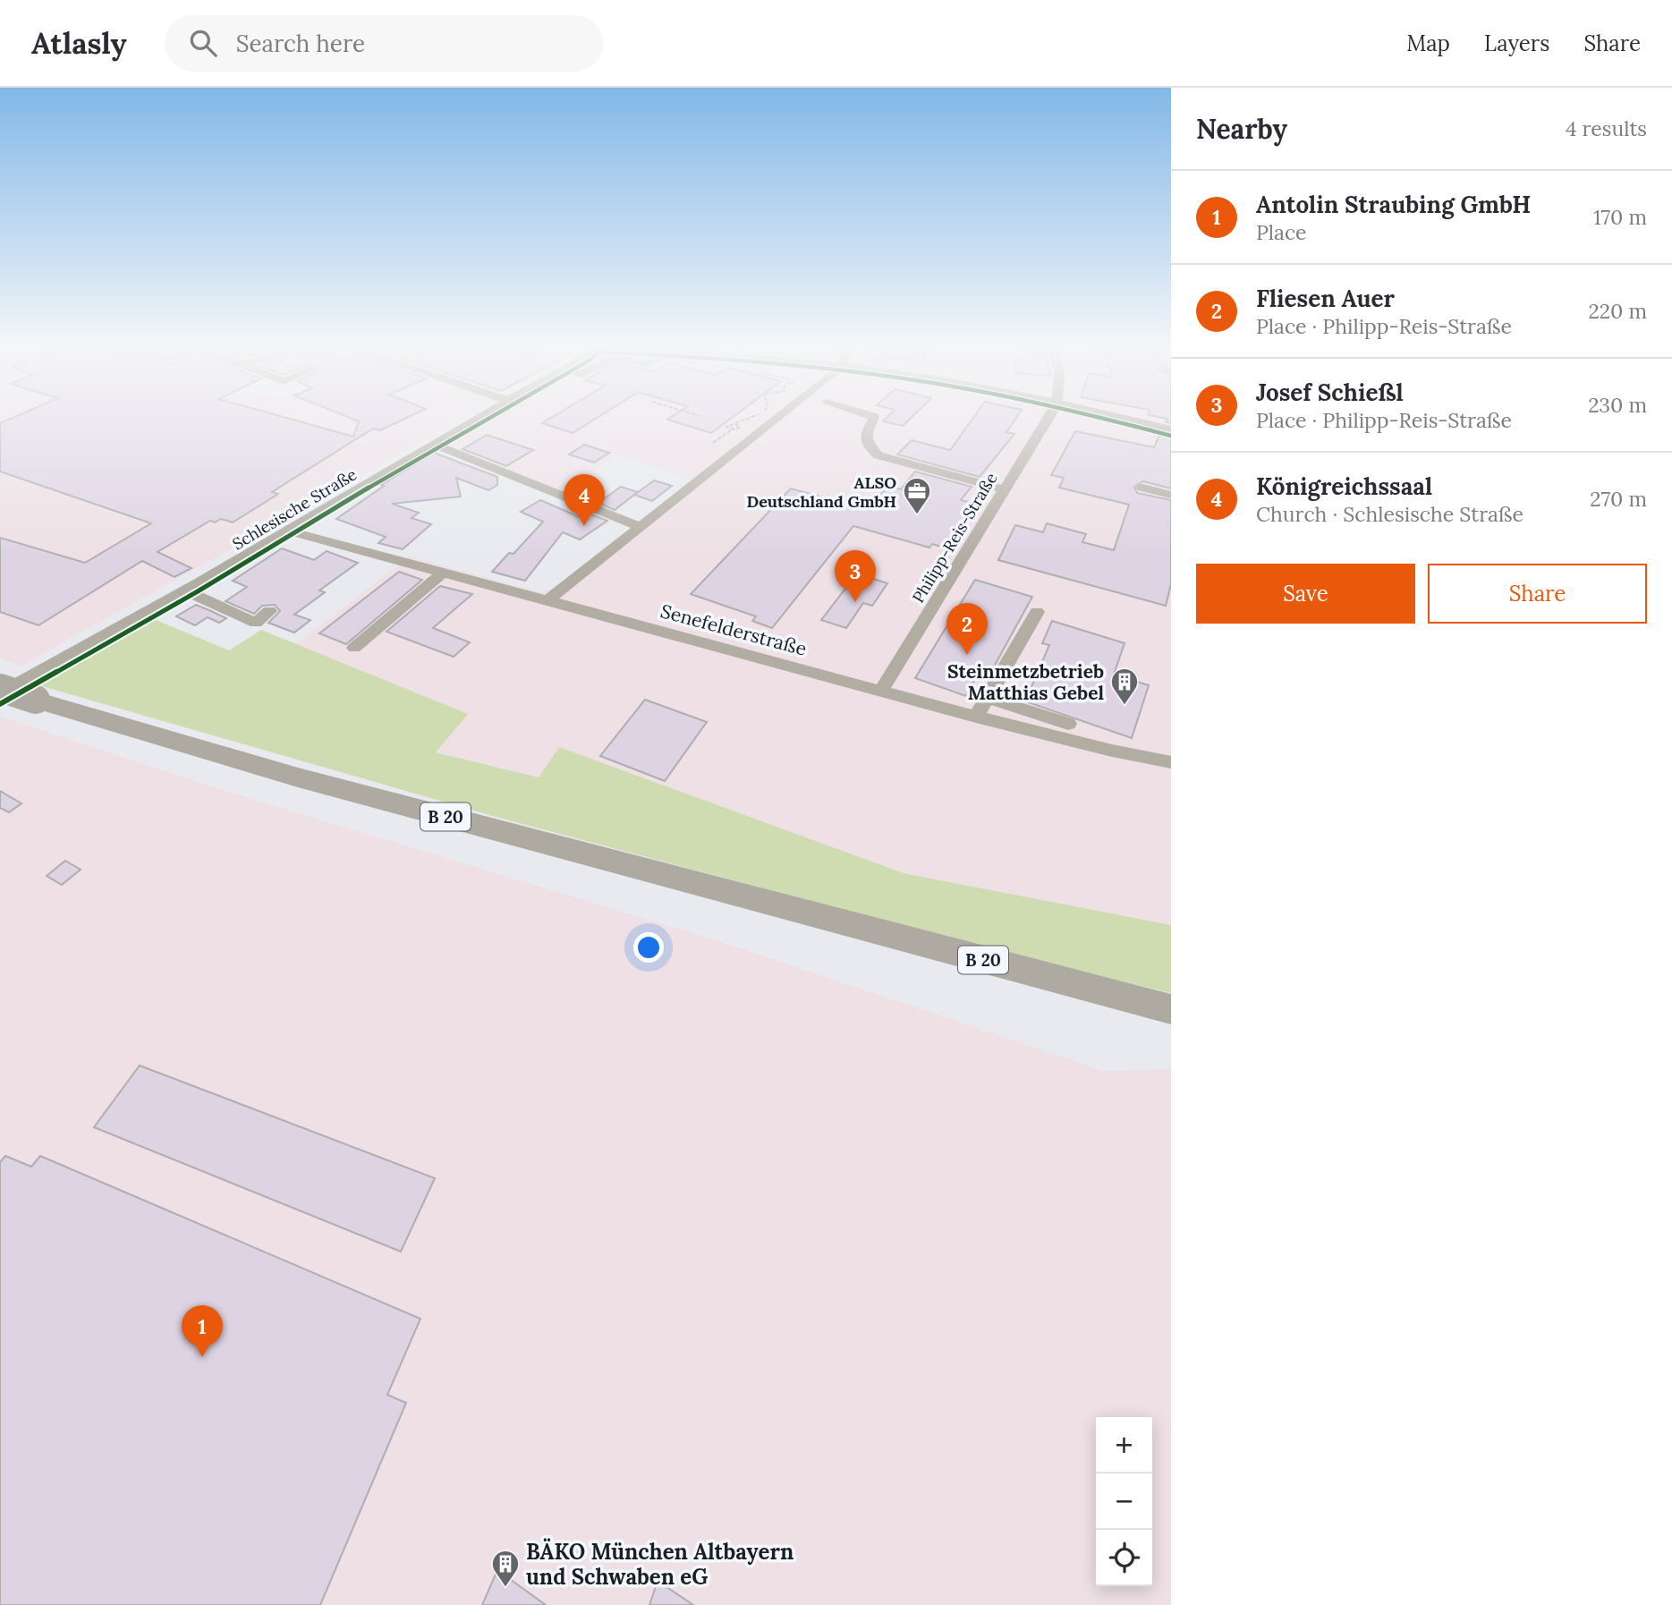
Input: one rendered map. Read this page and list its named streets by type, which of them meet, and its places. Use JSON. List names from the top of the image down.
{
  "streets": {
    "highway": ["B 20"],
    "street": ["Schlesische Straße", "Philipp-Reis-Straße", "Senefelderstraße"]
  },
  "crossings": [
    ["Schlesische Straße", "Senefelderstraße"],
    ["Philipp-Reis-Straße", "Senefelderstraße"]
  ],
  "places": {
    "office": ["ALSO Deutschland GmbH"],
    "building": ["Steinmetzbetrieb Matthias Gebel", "BÄKO München Altbayern und Schwaben eG"]
  },
  "page": {
    "header": "Atlasly",
    "search": "Search here",
    "nav": ["Map", "Layers", "Share"],
    "heading": ["Nearby", "4 results"],
    "list": [
      {
        "mark": "1",
        "name": "Antolin Straubing GmbH",
        "note": "Place",
        "value": "170 m"
      },
      {
        "mark": "2",
        "name": "Fliesen Auer",
        "note": "Place · Philipp-Reis-Straße",
        "value": "220 m"
      },
      {
        "mark": "3",
        "name": "Josef Schießl",
        "note": "Place · Philipp-Reis-Straße",
        "value": "230 m"
      },
      {
        "mark": "4",
        "name": "Königreichssaal",
        "note": "Church · Schlesische Straße",
        "value": "270 m"
      }
    ],
    "pins": [
      "4",
      "3",
      "2",
      "1"
    ],
    "buttons": ["Save", "Share"],
    "map_buttons": ["+", "−"]
  }
}
